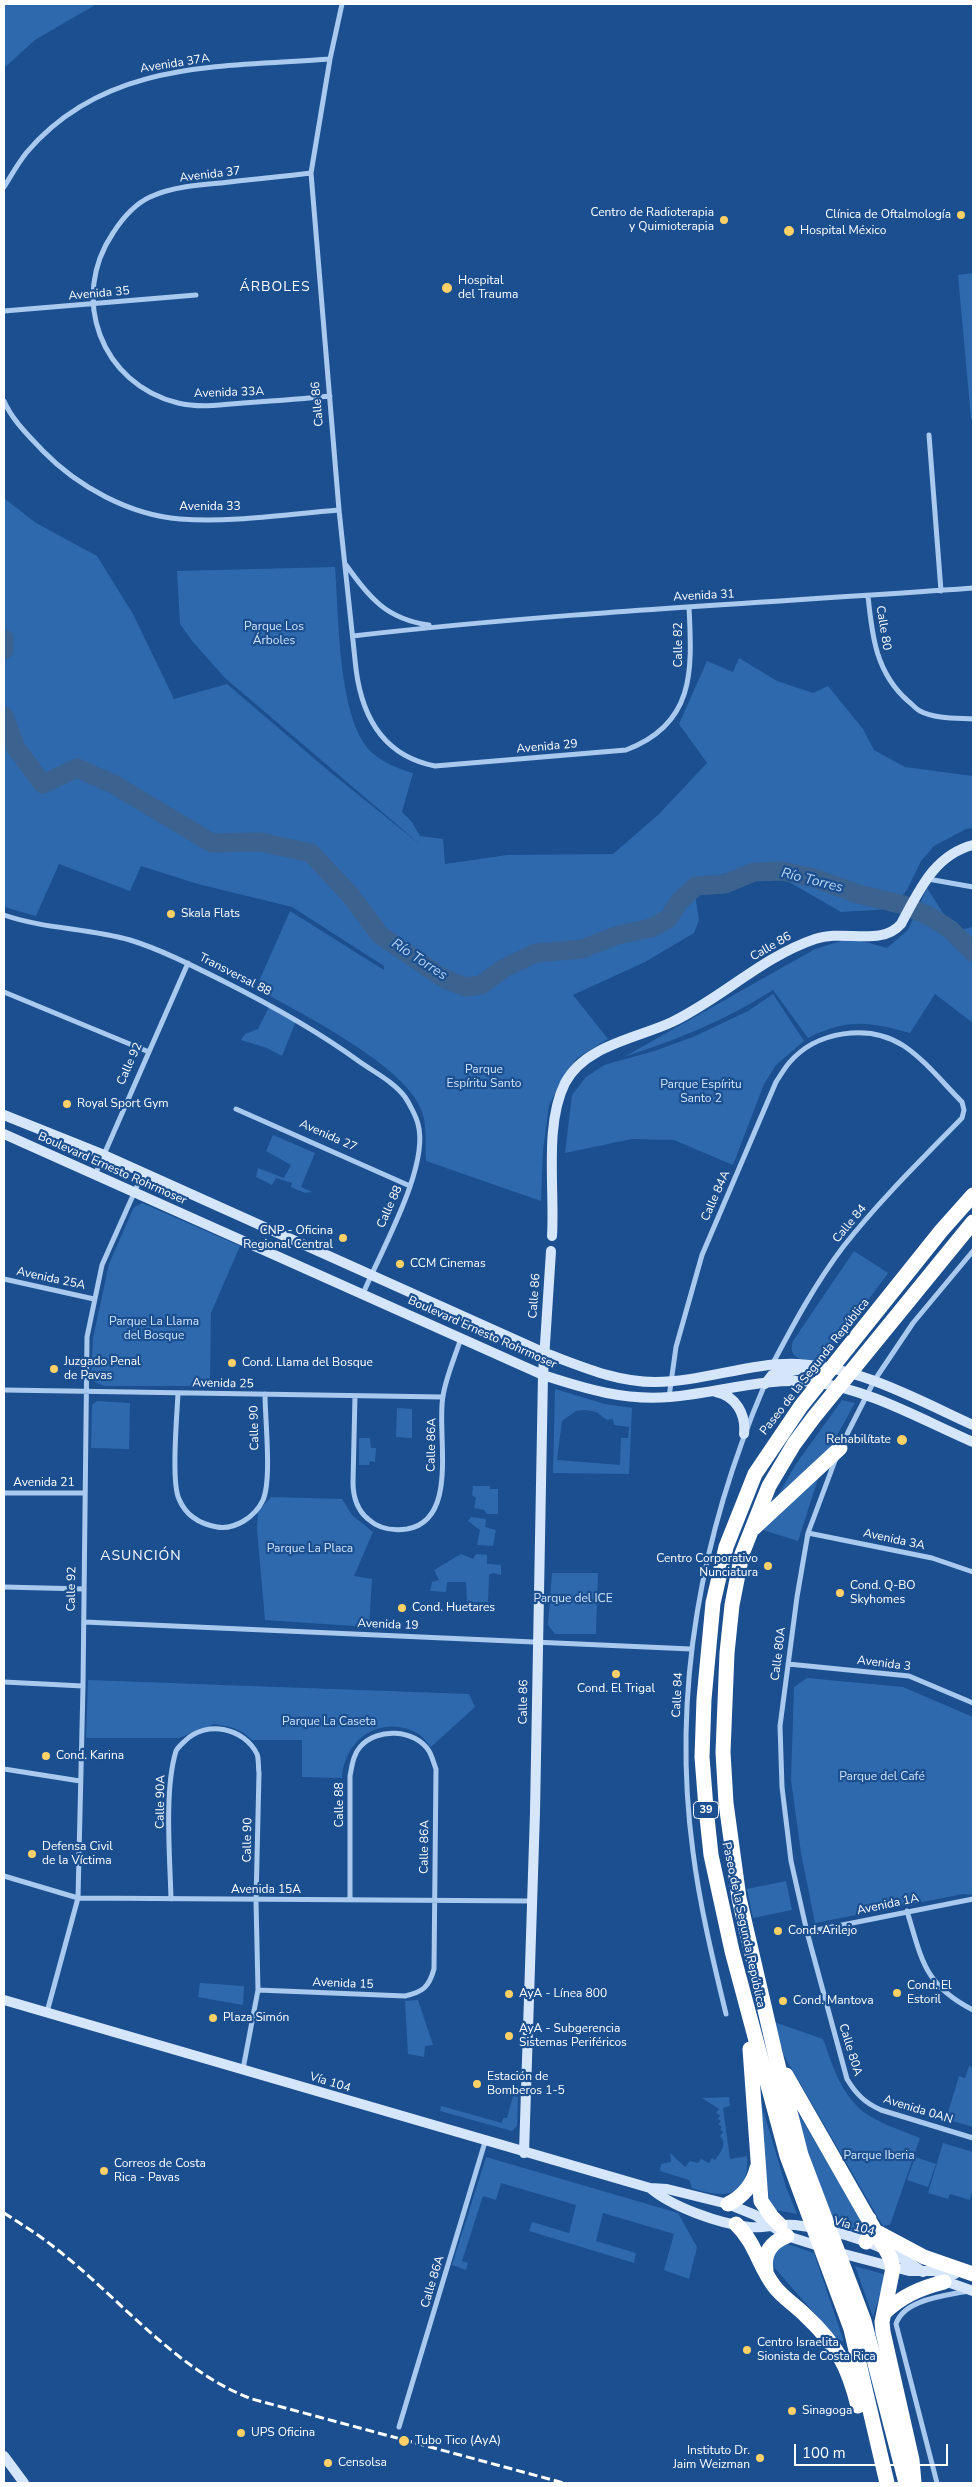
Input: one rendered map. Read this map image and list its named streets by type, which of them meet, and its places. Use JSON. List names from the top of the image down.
{
  "streets": {
    "highway": ["Paseo de la Segunda República", "39"],
    "main road": ["Calle 86", "Boulevard Ernesto Rohrmoser", "Vía 104"],
    "street": [
      "Avenida 37A",
      "Avenida 37",
      "Avenida 35",
      "Avenida 33A",
      "Avenida 33",
      "Avenida 31",
      "Calle 80",
      "Calle 82",
      "Avenida 29",
      "Transversal 88",
      "Calle 92",
      "Avenida 27",
      "Calle 84A",
      "Calle 88",
      "Calle 84",
      "Avenida 25A",
      "Avenida 25",
      "Calle 90",
      "Calle 86A",
      "Avenida 21",
      "Avenida 3A",
      "Avenida 19",
      "Calle 80A",
      "Avenida 3",
      "Calle 90A",
      "Avenida 15A",
      "Avenida 1A",
      "Avenida 15",
      "Avenida 0AN"
    ]
  },
  "crossings": [
    ["Avenida 37A", "Calle 86"],
    ["Avenida 37", "Avenida 35"],
    ["Avenida 37", "Avenida 33A"],
    ["Avenida 37", "Calle 86"],
    ["Avenida 35", "Avenida 33A"],
    ["Avenida 33A", "Calle 86"],
    ["Calle 86", "Avenida 33"],
    ["Calle 86", "Avenida 31"],
    ["Calle 86", "Avenida 29"],
    ["Calle 86", "Boulevard Ernesto Rohrmoser"],
    ["Calle 86", "Avenida 19"],
    ["Calle 86", "Avenida 15A"],
    ["Calle 86", "Vía 104"],
    ["Avenida 31", "Calle 80"],
    ["Avenida 31", "Calle 82"],
    ["Calle 82", "Avenida 29"],
    ["Transversal 88", "Calle 92"],
    ["Transversal 88", "Calle 88"],
    ["Calle 92", "Boulevard Ernesto Rohrmoser"],
    ["Calle 92", "Avenida 25A"],
    ["Calle 92", "Avenida 25"],
    ["Calle 92", "Avenida 21"],
    ["Calle 92", "Avenida 19"],
    ["Calle 92", "Avenida 15A"],
    ["Calle 92", "Vía 104"],
    ["Avenida 27", "Calle 88"],
    ["Boulevard Ernesto Rohrmoser", "Calle 84A"],
    ["Boulevard Ernesto Rohrmoser", "Calle 88"],
    ["Boulevard Ernesto Rohrmoser", "Calle 84"],
    ["Boulevard Ernesto Rohrmoser", "Calle 86A"],
    ["Boulevard Ernesto Rohrmoser", "Calle 80A"],
    ["Calle 84A", "Calle 84"],
    ["Calle 88", "Calle 86A"],
    ["Calle 88", "Avenida 15A"],
    ["Calle 84", "Avenida 19"],
    ["Avenida 25", "Calle 90"],
    ["Avenida 25", "Calle 86A"],
    ["Calle 90", "Calle 90A"],
    ["Calle 90", "Avenida 15A"],
    ["Calle 90", "Avenida 15"],
    ["Calle 90", "Vía 104"],
    ["Calle 86A", "Avenida 15A"],
    ["Calle 86A", "Avenida 15"],
    ["Calle 86A", "Vía 104"],
    ["Avenida 3A", "Calle 80A"],
    ["Calle 80A", "Avenida 3"],
    ["Calle 80A", "Avenida 1A"],
    ["Calle 80A", "Avenida 0AN"],
    ["Calle 90A", "Avenida 15A"]
  ],
  "districts": ["ÁRBOLES", "ASUNCIÓN"],
  "water": ["Río Torres"],
  "parks": [
    "Parque Los Árboles",
    "Parque Espíritu Santo",
    "Parque Espíritu Santo 2",
    "Parque La Llama del Bosque",
    "Parque La Placa",
    "Parque del ICE",
    "Parque La Caseta",
    "Parque del Café",
    "Parque Iberia"
  ],
  "places": [
    "Clínica de Oftalmología",
    "Centro de Radioterapia y Quimioterapia",
    "Hospital México",
    "Hospital del Trauma",
    "Skala Flats",
    "Royal Sport Gym",
    "CNP - Oficina Regional Central",
    "CCM Cinemas",
    "Cond. Llama del Bosque",
    "Juzgado Penal de Pavas",
    "Rehabilítate",
    "Centro Corporativo Nunciatura",
    "Cond. Q-BO Skyhomes",
    "Cond. Huetares",
    "Cond. El Trigal",
    "Cond. Karina",
    "Defensa Civil de la Víctima",
    "Cond. Arilejo",
    "Cond. El Estoril",
    "AyA - Línea 800",
    "Cond. Mantova",
    "Plaza Simón",
    "AyA - Subgerencia Sistemas Periféricos",
    "Estación de Bomberos 1-5",
    "Correos de Costa Rica - Pavas",
    "Centro Israelita Sionista de Costa Rica",
    "Sinagoga",
    "UPS Oficina",
    "Tubo Tico (AyA)",
    "Instituto Dr. Jaim Weizman",
    "Censolsa"
  ],
  "scale_bar": "100 m"
}
